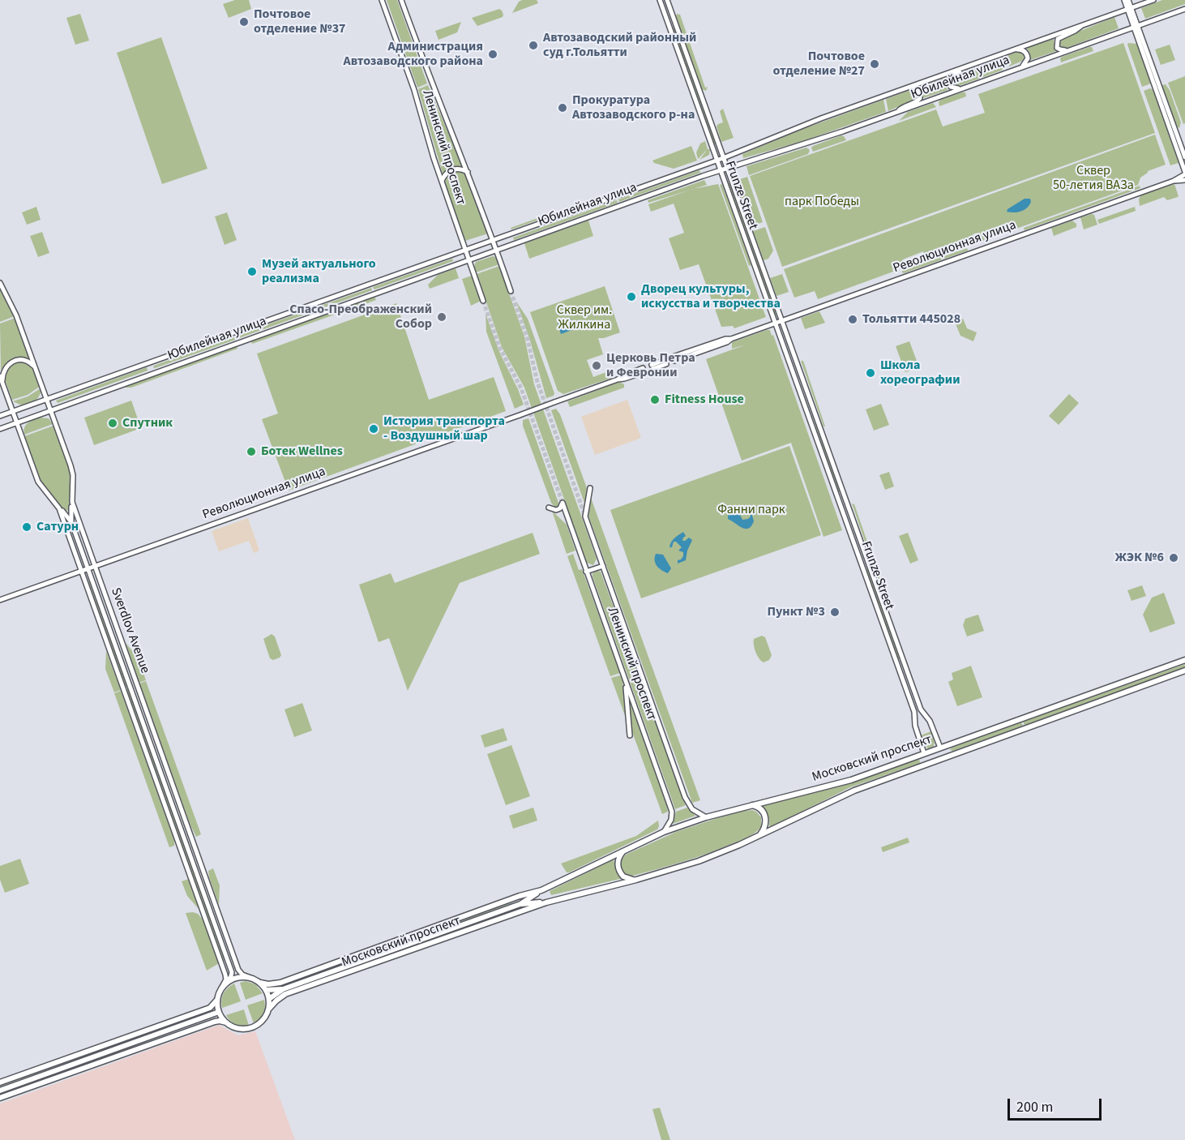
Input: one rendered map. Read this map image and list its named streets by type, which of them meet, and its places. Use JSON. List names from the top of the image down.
{
  "streets": {
    "main road": [
      "Юбилейная улица",
      "Ленинский проспект",
      "Frunze Street",
      "Революционная улица",
      "Sverdlov Avenue",
      "Московский проспект"
    ]
  },
  "crossings": [
    ["Юбилейная улица", "Ленинский проспект"],
    ["Юбилейная улица", "Frunze Street"],
    ["Юбилейная улица", "Sverdlov Avenue"],
    ["Ленинский проспект", "Московский проспект"],
    ["Frunze Street", "Революционная улица"],
    ["Frunze Street", "Московский проспект"],
    ["Революционная улица", "Sverdlov Avenue"],
    ["Sverdlov Avenue", "Московский проспект"]
  ],
  "parks": [
    "Сквер 50-летия ВАЗа",
    "парк Победы",
    "Сквер им. Жилкина",
    "Фанни парк"
  ],
  "places": [
    "Почтовое отделение №37",
    "Автозаводский районный суд г.Тольятти",
    "Администрация Автозаводского района",
    "Почтовое отделение №27",
    "Прокуратура Автозаводского р-на",
    "Музей актуального реализма",
    "Дворец культуры, искусства и творчества",
    "Спасо-Преображенский Собор",
    "Тольятти 445028",
    "Церковь Петра и Февронии",
    "Школа хореографии",
    "Fitness House",
    "Спутник",
    "История транспорта - Воздушный шар",
    "Ботек Wellnes",
    "Сатурн",
    "ЖЭК №6",
    "Пункт №3"
  ],
  "scale_bar": "200 m"
}
